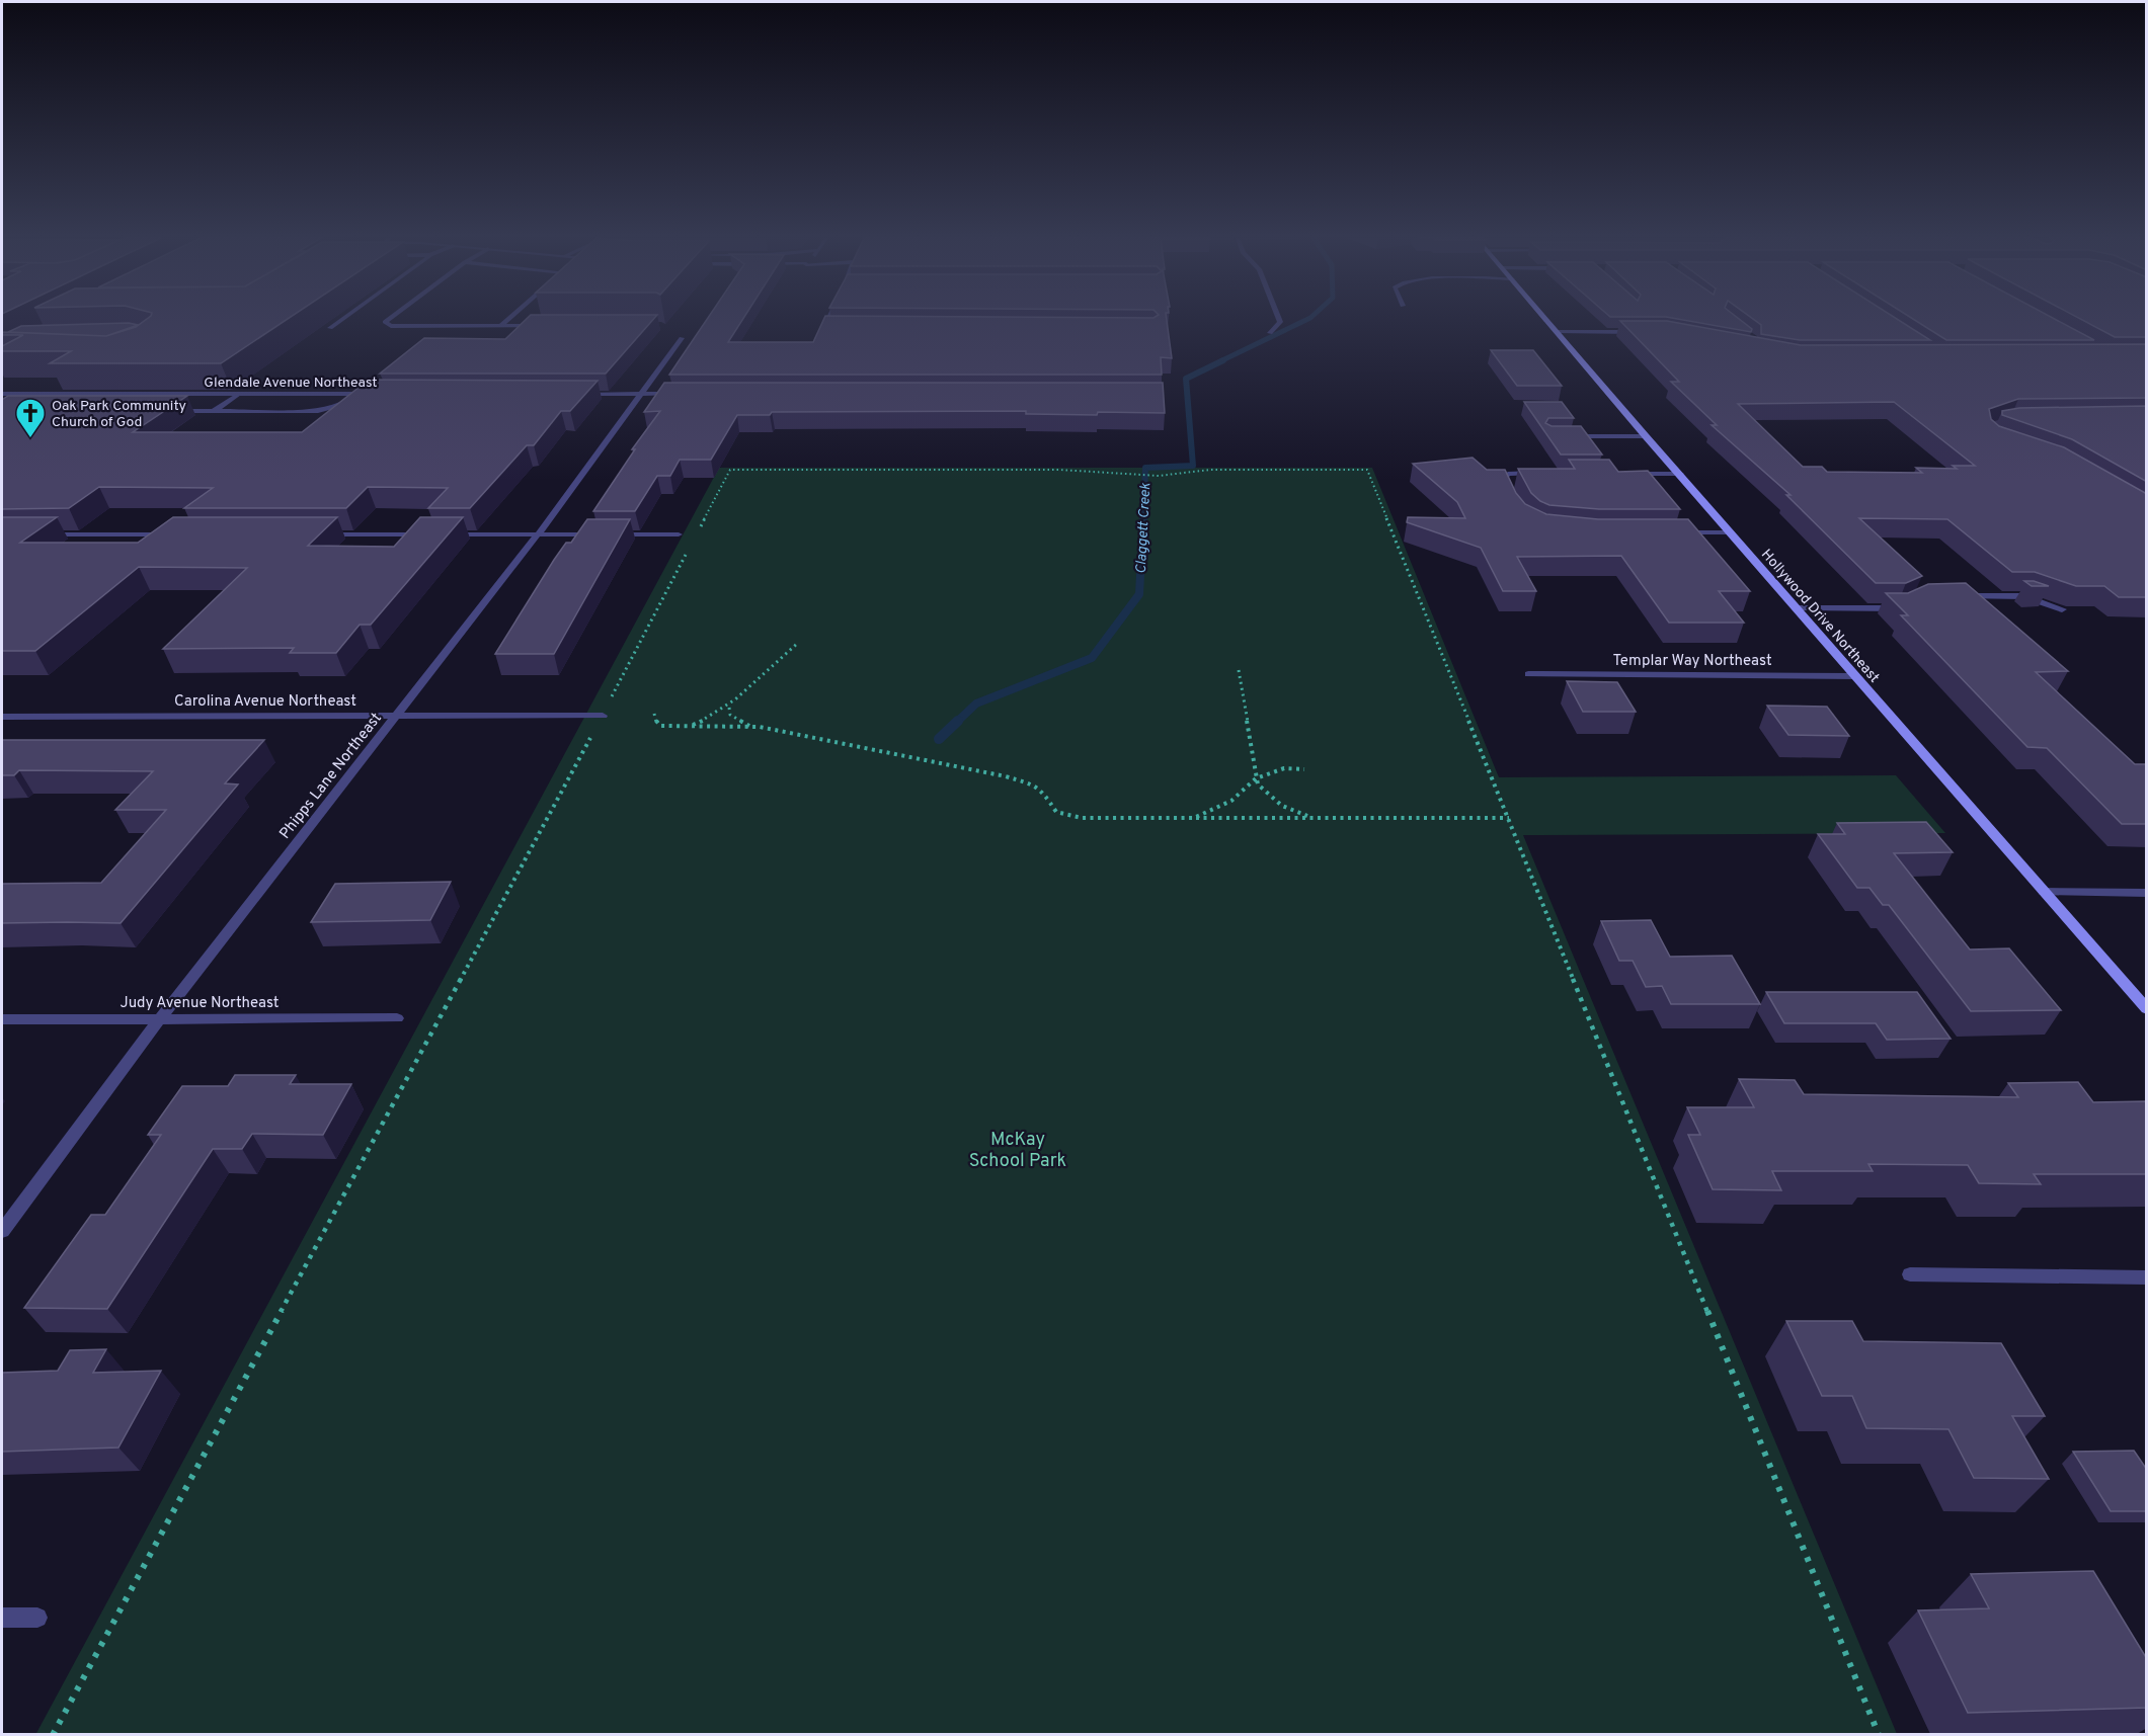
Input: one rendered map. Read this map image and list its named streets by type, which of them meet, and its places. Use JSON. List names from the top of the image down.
{
  "streets": {
    "street": [
      "Glendale Avenue Northeast",
      "Hollywood Drive Northeast",
      "Templar Way Northeast",
      "Carolina Avenue Northeast",
      "Phipps Lane Northeast",
      "Judy Avenue Northeast"
    ]
  },
  "crossings": [
    ["Hollywood Drive Northeast", "Templar Way Northeast"],
    ["Carolina Avenue Northeast", "Phipps Lane Northeast"],
    ["Phipps Lane Northeast", "Judy Avenue Northeast"]
  ],
  "water": ["Claggett Creek"],
  "parks": ["McKay School Park"],
  "places": {
    "church": ["Oak Park Community Church of God"]
  }
}
